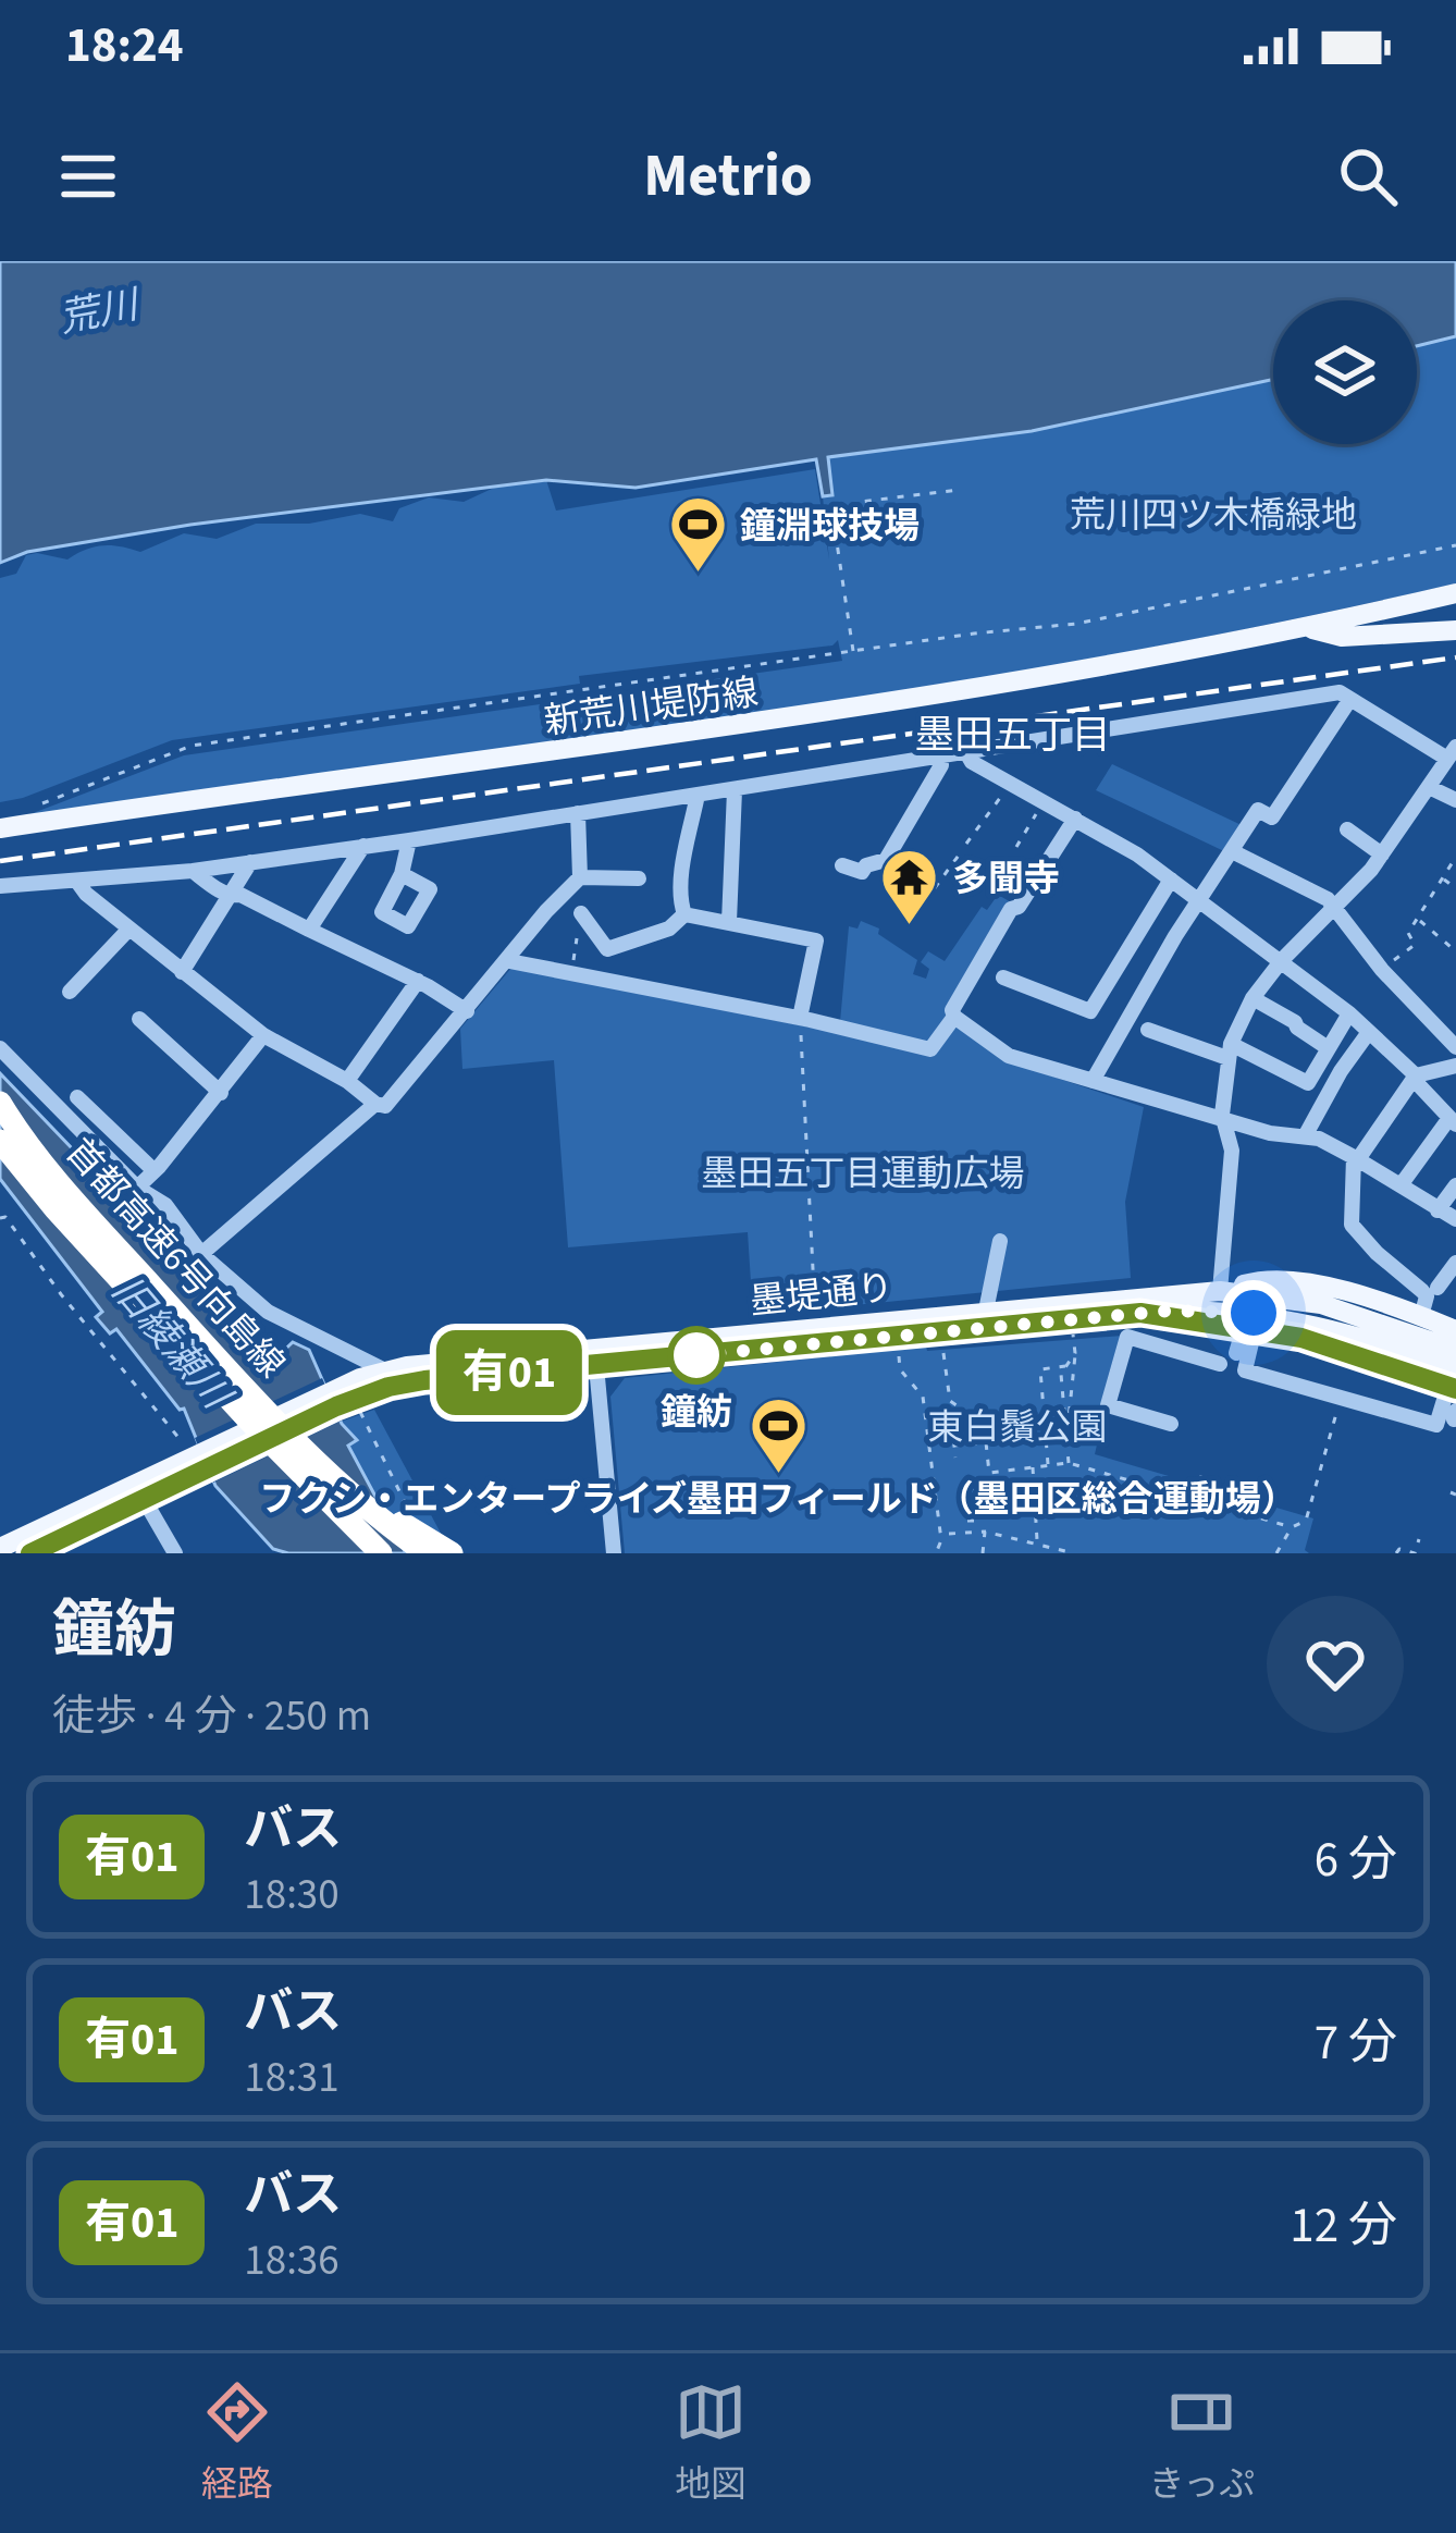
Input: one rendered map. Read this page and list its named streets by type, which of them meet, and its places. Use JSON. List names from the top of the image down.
{
  "streets": {
    "highway": ["首都高速6号向島線"],
    "main road": ["新荒川堤防線", "墨堤通り"]
  },
  "districts": ["墨田五丁目"],
  "water": ["荒川", "旧綾瀬川"],
  "parks": ["荒川四ツ木橋緑地", "墨田五丁目運動広場", "東白鬚公園"],
  "places": {
    "sports": ["鐘淵球技場", "フクシ・エンタープライズ墨田フィールド（墨田区総合運動場）"],
    "temple": ["多聞寺"],
    "other": ["鐘紡"]
  },
  "lines": ["bus line 有01"],
  "page": {
    "status": "18:24",
    "header": "Metrio",
    "on_map": "有01",
    "heading": ["鐘紡", "徒歩 · 4 分 · 250 m"],
    "list": [
      {
        "mark": "有01",
        "name": "バス",
        "note": "18:30",
        "value": "6 分"
      },
      {
        "mark": "有01",
        "name": "バス",
        "note": "18:31",
        "value": "7 分"
      },
      {
        "mark": "有01",
        "name": "バス",
        "note": "18:36",
        "value": "12 分"
      }
    ],
    "tabs": ["経路", "地図", "きっぷ"]
  }
}
